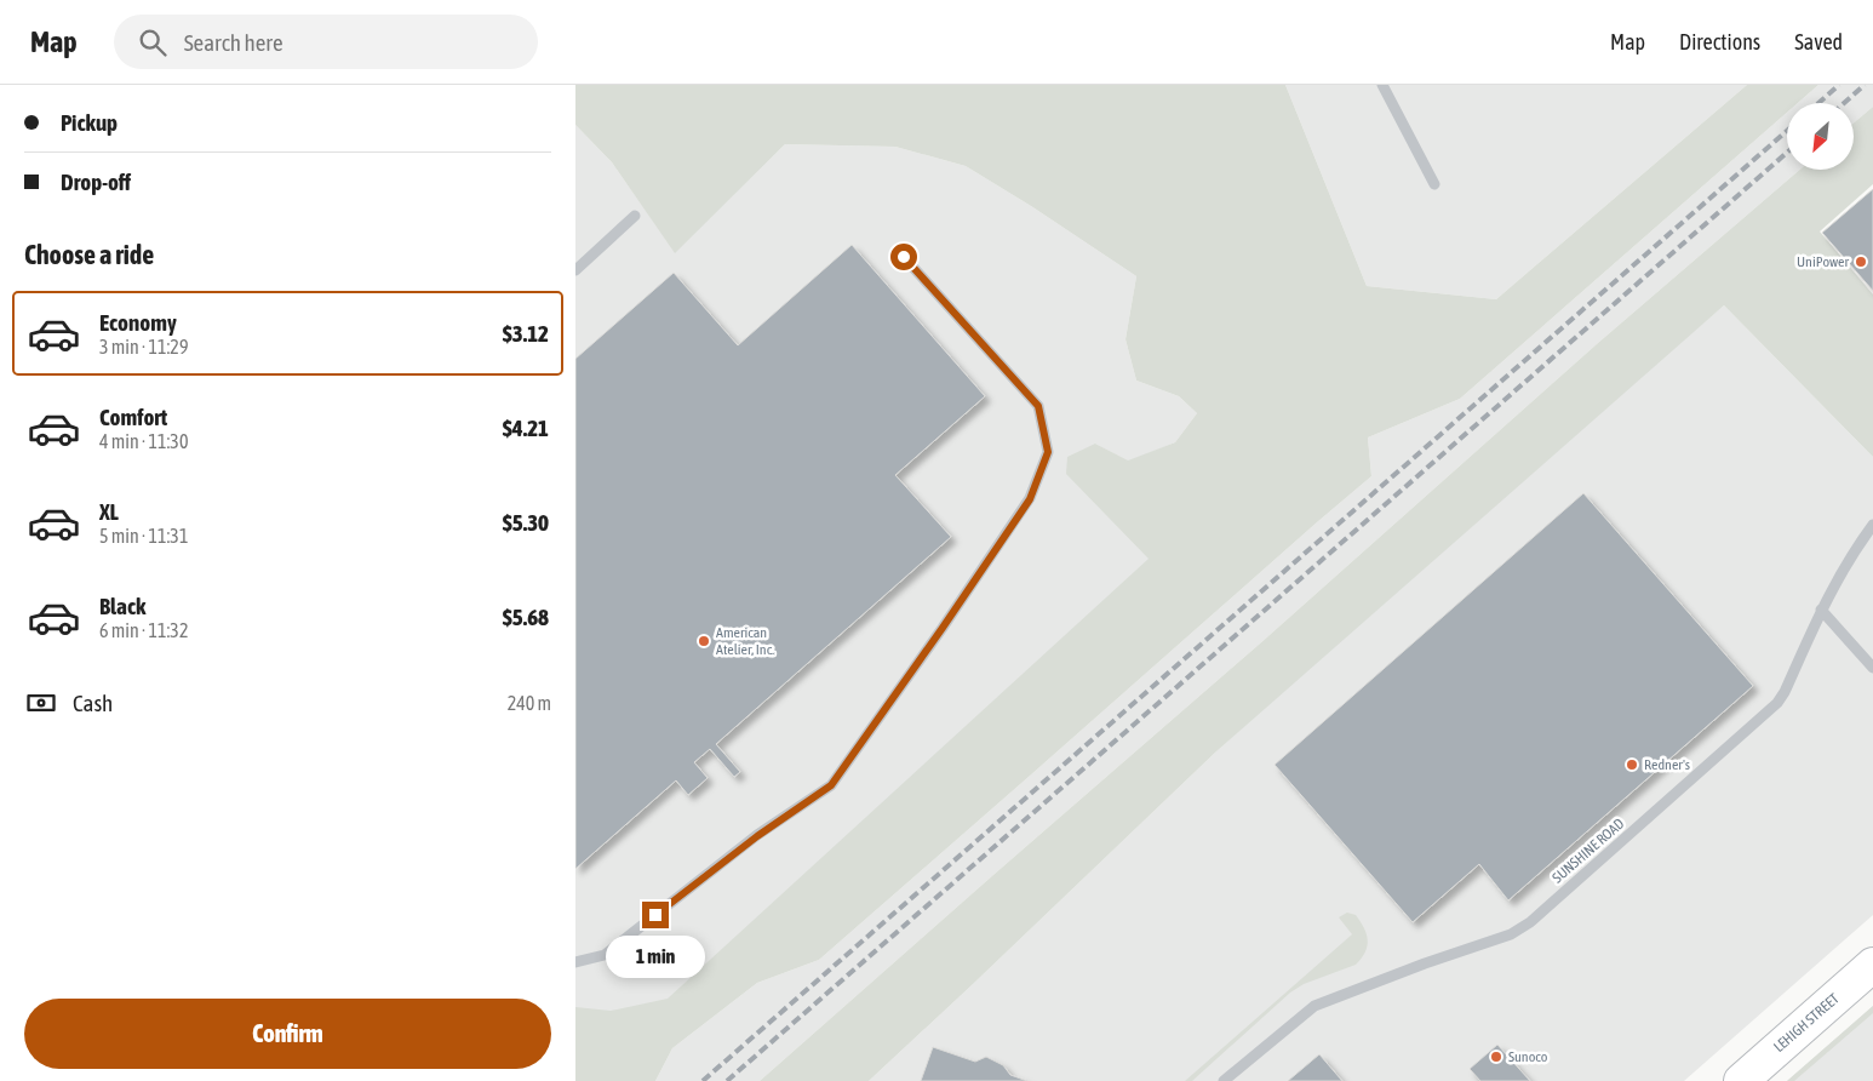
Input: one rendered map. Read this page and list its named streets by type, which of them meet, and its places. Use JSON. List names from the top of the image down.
{
  "streets": {
    "main road": ["LEHIGH STREET"],
    "lane": ["SUNSHINE ROAD"]
  },
  "places": [
    "UniPower",
    "American Atelier, Inc.",
    "Redner's",
    "Sunoco"
  ],
  "north": "bottom left",
  "page": {
    "header": "Map",
    "search": "Search here",
    "nav": ["Map", "Directions", "Saved"],
    "banner": ["Pickup", "Drop-off"],
    "heading": "Choose a ride",
    "list": [
      {
        "name": "Economy",
        "note": "3 min · 11:29",
        "value": "$3.12"
      },
      {
        "name": "Comfort",
        "note": "4 min · 11:30",
        "value": "$4.21"
      },
      {
        "name": "XL",
        "note": "5 min · 11:31",
        "value": "$5.30"
      },
      {
        "name": "Black",
        "note": "6 min · 11:32",
        "value": "$5.68"
      }
    ],
    "pay": ["Cash", "240 m"],
    "bubble": "1 min",
    "buttons": "Confirm"
  }
}
